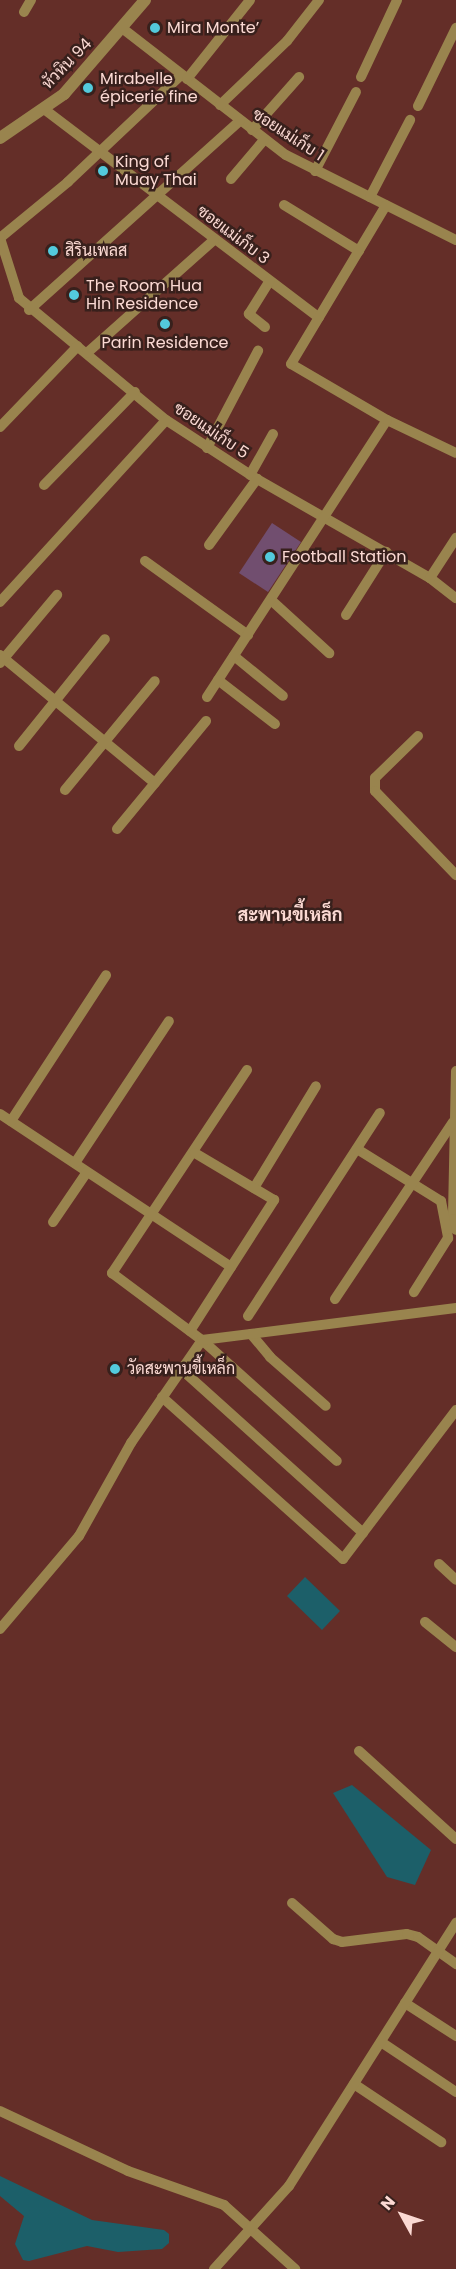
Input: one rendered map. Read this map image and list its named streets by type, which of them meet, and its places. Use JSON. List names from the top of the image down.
{
  "streets": {
    "street": [
      "หัวหิน 94",
      "ซอยแม่เก็บ 1",
      "ซอยแม่เก็บ 3",
      "ซอยแม่เก็บ 5"
    ]
  },
  "crossings": [
    ["หัวหิน 94", "ซอยแม่เก็บ 1"],
    ["หัวหิน 94", "ซอยแม่เก็บ 3"]
  ],
  "districts": ["สะพานขี้เหล็ก"],
  "places": [
    "Mira Monte’",
    "Mirabelle épicerie fine",
    "King of Muay Thai",
    "สิรินเพลส",
    "The Room Hua Hin Residence",
    "Parin Residence",
    "Football Station",
    "วัดสะพานขี้เหล็ก"
  ],
  "north": "top left"
}
